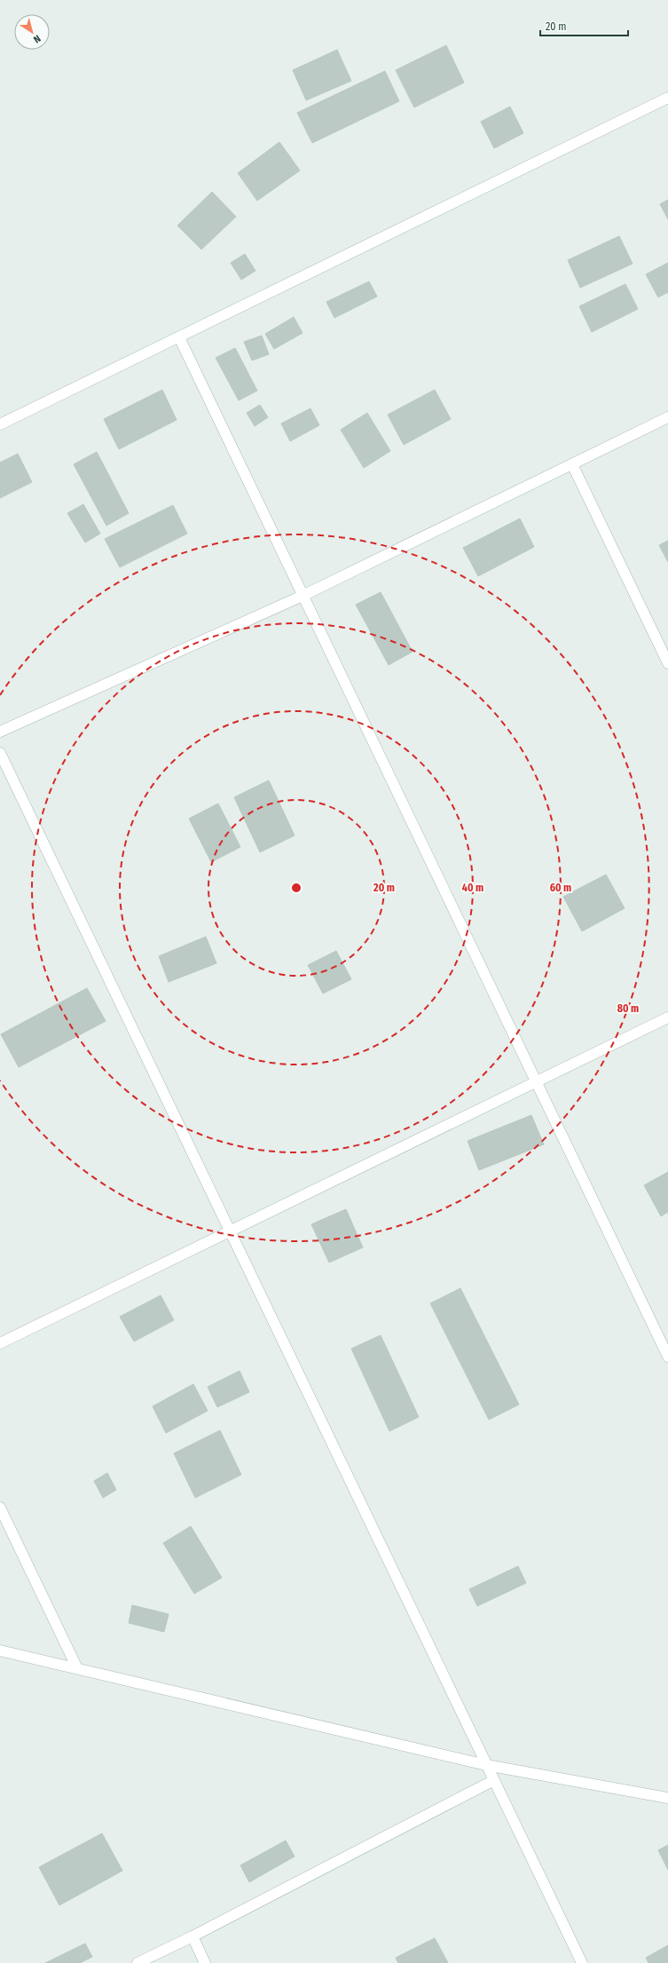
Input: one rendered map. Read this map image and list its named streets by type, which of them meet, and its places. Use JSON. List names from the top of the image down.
{
  "scale_bar": "20 m",
  "north": "bottom right",
  "rings": [
    "20 m",
    "40 m",
    "60 m",
    "80 m"
  ]
}
